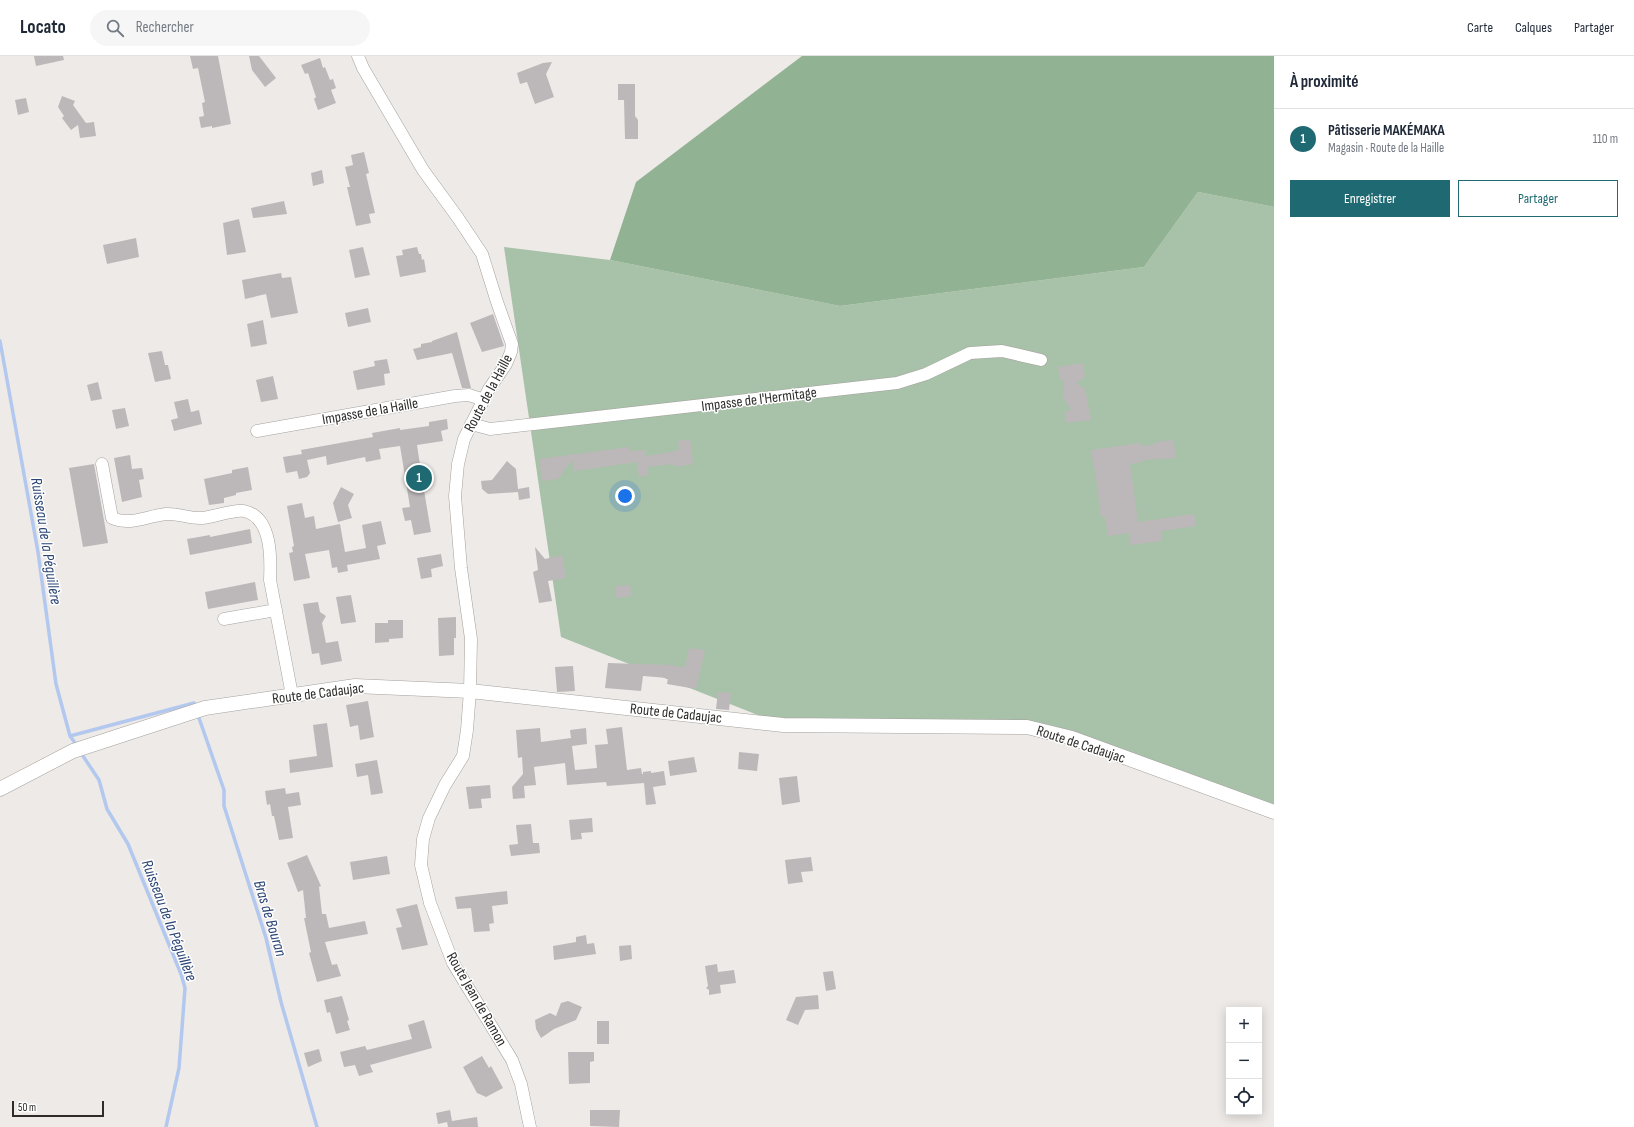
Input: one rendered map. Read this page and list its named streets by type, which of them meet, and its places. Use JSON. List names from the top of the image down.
{
  "streets": {
    "street": [
      "Route de la Haille",
      "Impasse de l'Hermitage",
      "Impasse de la Haille",
      "Route de Cadaujac",
      "Route Jean de Ramon"
    ]
  },
  "crossings": [
    ["Route de la Haille", "Impasse de l'Hermitage"],
    ["Route de la Haille", "Impasse de la Haille"],
    ["Route de la Haille", "Route de Cadaujac"],
    ["Route de la Haille", "Route Jean de Ramon"],
    ["Route de Cadaujac", "Route Jean de Ramon"]
  ],
  "water": ["Ruisseau de la Péguillère", "Bras de Bouran"],
  "scale_bar": "50 m",
  "page": {
    "header": "Locato",
    "search": "Rechercher",
    "nav": ["Carte", "Calques", "Partager"],
    "heading": "À proximité",
    "list": [
      {
        "mark": "1",
        "name": "Pâtisserie MAKÉMAKA",
        "note": "Magasin · Route de la Haille",
        "value": "110 m"
      }
    ],
    "buttons": ["Enregistrer", "Partager"],
    "pins": "1",
    "map_buttons": ["+", "−"],
    "scale": "50 m"
  }
}
